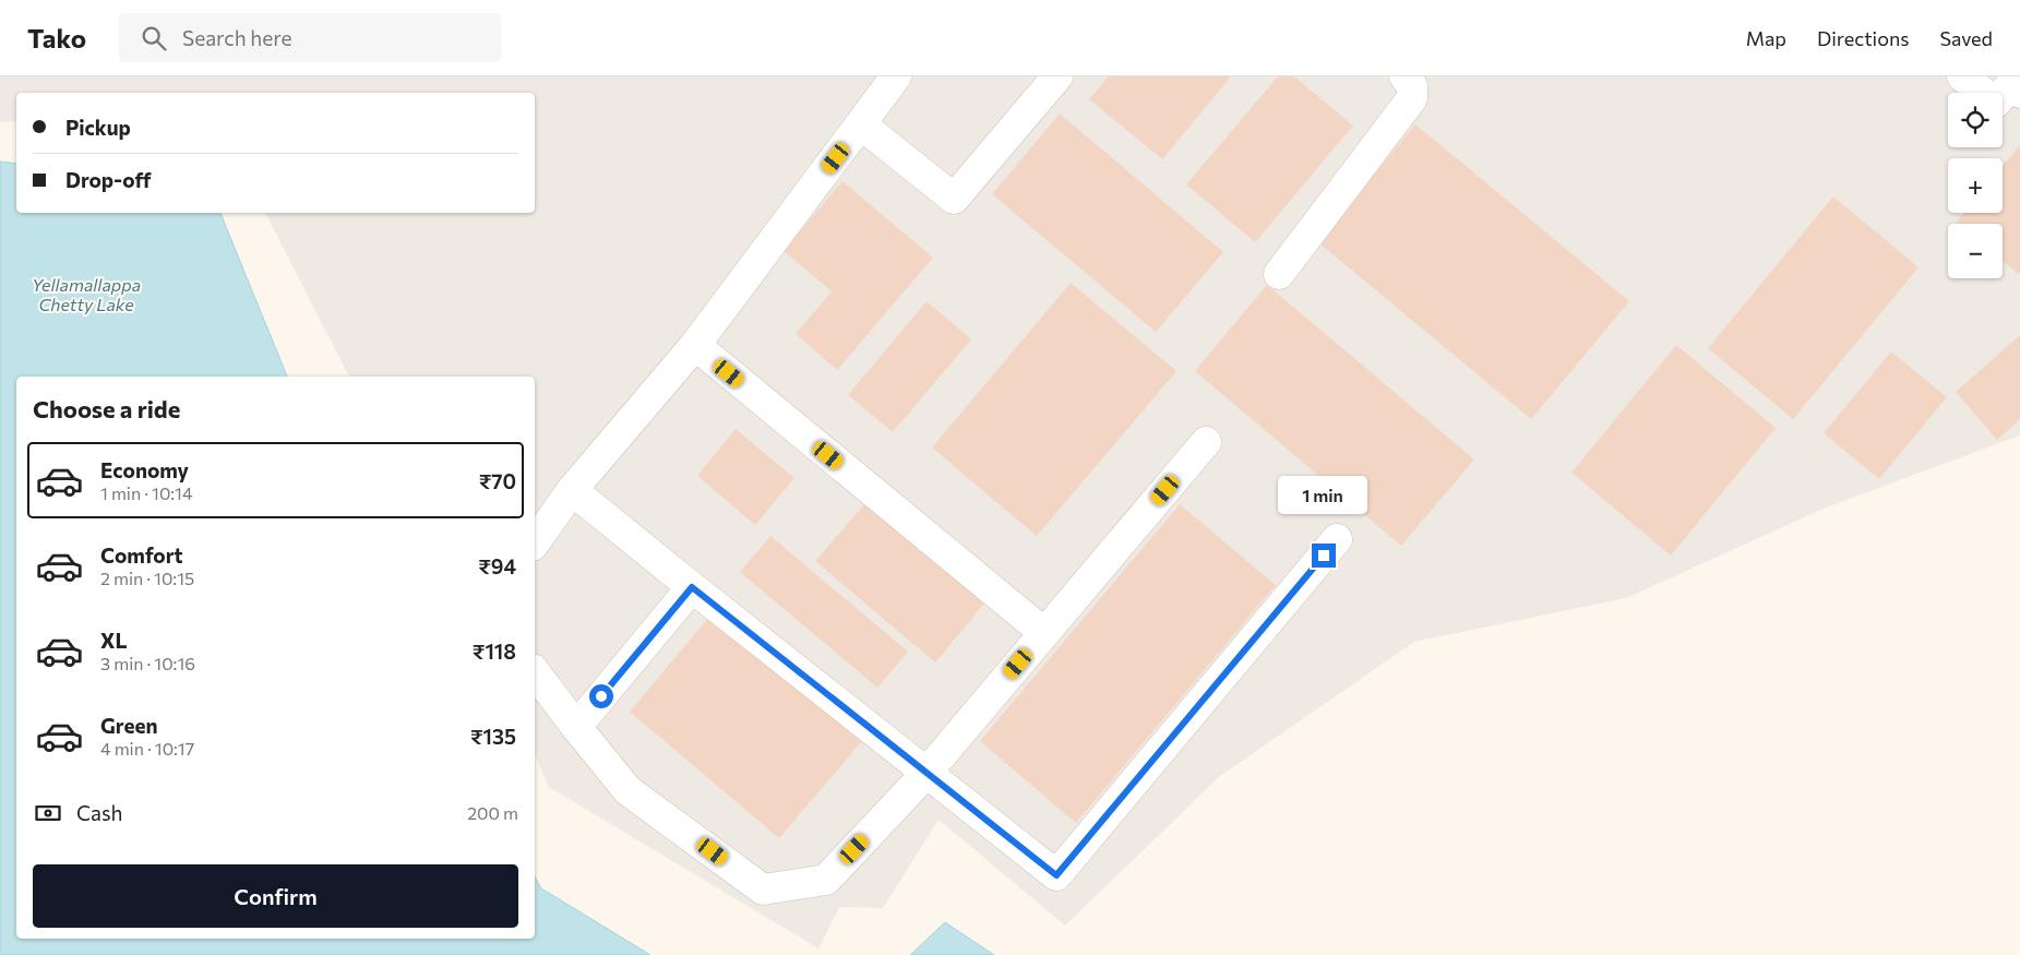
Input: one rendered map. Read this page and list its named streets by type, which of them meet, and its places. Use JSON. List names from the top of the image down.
{
  "water": ["Yellamallappa Chetty Lake"],
  "page": {
    "header": "Tako",
    "search": "Search here",
    "nav": ["Map", "Directions", "Saved"],
    "map_buttons": ["+", "−"],
    "banner": ["Pickup", "Drop-off"],
    "heading": "Choose a ride",
    "list": [
      {
        "name": "Economy",
        "note": "1 min · 10:14",
        "value": "₹70"
      },
      {
        "name": "Comfort",
        "note": "2 min · 10:15",
        "value": "₹94"
      },
      {
        "name": "XL",
        "note": "3 min · 10:16",
        "value": "₹118"
      },
      {
        "name": "Green",
        "note": "4 min · 10:17",
        "value": "₹135"
      }
    ],
    "bubble": "1 min",
    "pay": ["Cash", "200 m"],
    "buttons": "Confirm"
  }
}
